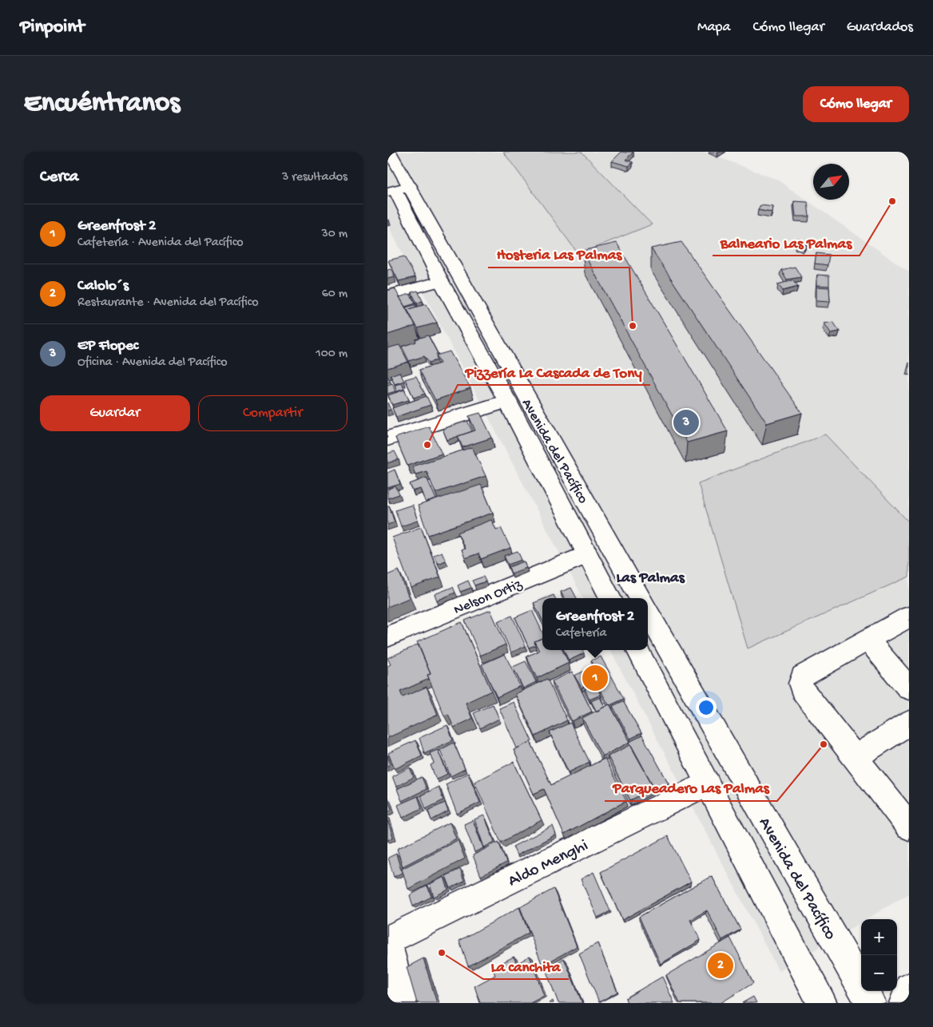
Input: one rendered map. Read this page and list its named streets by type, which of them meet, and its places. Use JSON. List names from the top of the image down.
{
  "streets": {
    "main road": ["Avenida del Pacífico", "Nelson Ortiz", "Aldo Menghi"]
  },
  "crossings": [
    ["Avenida del Pacífico", "Nelson Ortiz"]
  ],
  "districts": ["Las Palmas"],
  "places": [
    "Balneario Las Palmas",
    "Hosteria Las Palmas",
    "Pizzería La Cascada de Tony",
    "Parqueadero Las Palmas",
    "La canchita"
  ],
  "north": "top right",
  "page": {
    "header": "Pinpoint",
    "nav": ["Mapa", "Cómo llegar", "Guardados"],
    "buttons": [
      "Cómo llegar",
      ["Guardar", "Compartir"]
    ],
    "title": "Encuéntranos",
    "heading": ["Cerca", "3 resultados"],
    "list": [
      {
        "mark": "1",
        "name": "Greenfrost 2",
        "note": "Cafetería · Avenida del Pacífico",
        "value": "30 m"
      },
      {
        "mark": "2",
        "name": "Calolo´s",
        "note": "Restaurante · Avenida del Pacífico",
        "value": "60 m"
      },
      {
        "mark": "3",
        "name": "EP Flopec",
        "note": "Oficina · Avenida del Pacífico",
        "value": "100 m"
      }
    ],
    "pins": ["3", "1", "2"],
    "popup": ["Greenfrost 2", "Cafetería"],
    "map_buttons": ["+", "−"]
  }
}
